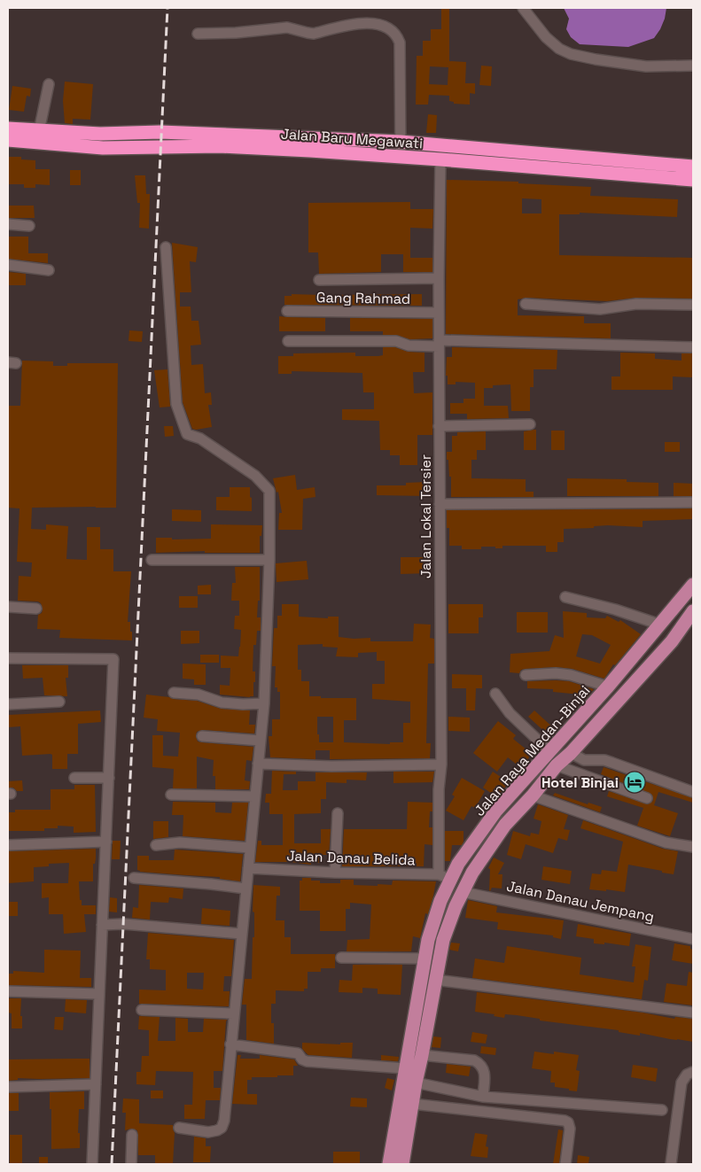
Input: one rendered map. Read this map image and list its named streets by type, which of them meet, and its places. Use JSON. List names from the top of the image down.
{
  "streets": {
    "highway": ["Jalan Baru Megawati"],
    "main road": ["Jalan Raya Medan-Binjai"],
    "street": [
      "Gang Rahmad",
      "Jalan Lokal Tersier",
      "Jalan Danau Belida",
      "Jalan Danau Jempang"
    ]
  },
  "crossings": [
    ["Jalan Baru Megawati", "Jalan Lokal Tersier"],
    ["Gang Rahmad", "Jalan Lokal Tersier"],
    ["Jalan Lokal Tersier", "Jalan Danau Belida"],
    ["Jalan Raya Medan-Binjai", "Jalan Danau Belida"],
    ["Jalan Raya Medan-Binjai", "Jalan Danau Jempang"]
  ],
  "places": {
    "hotel": ["Hotel Binjai"]
  }
}
